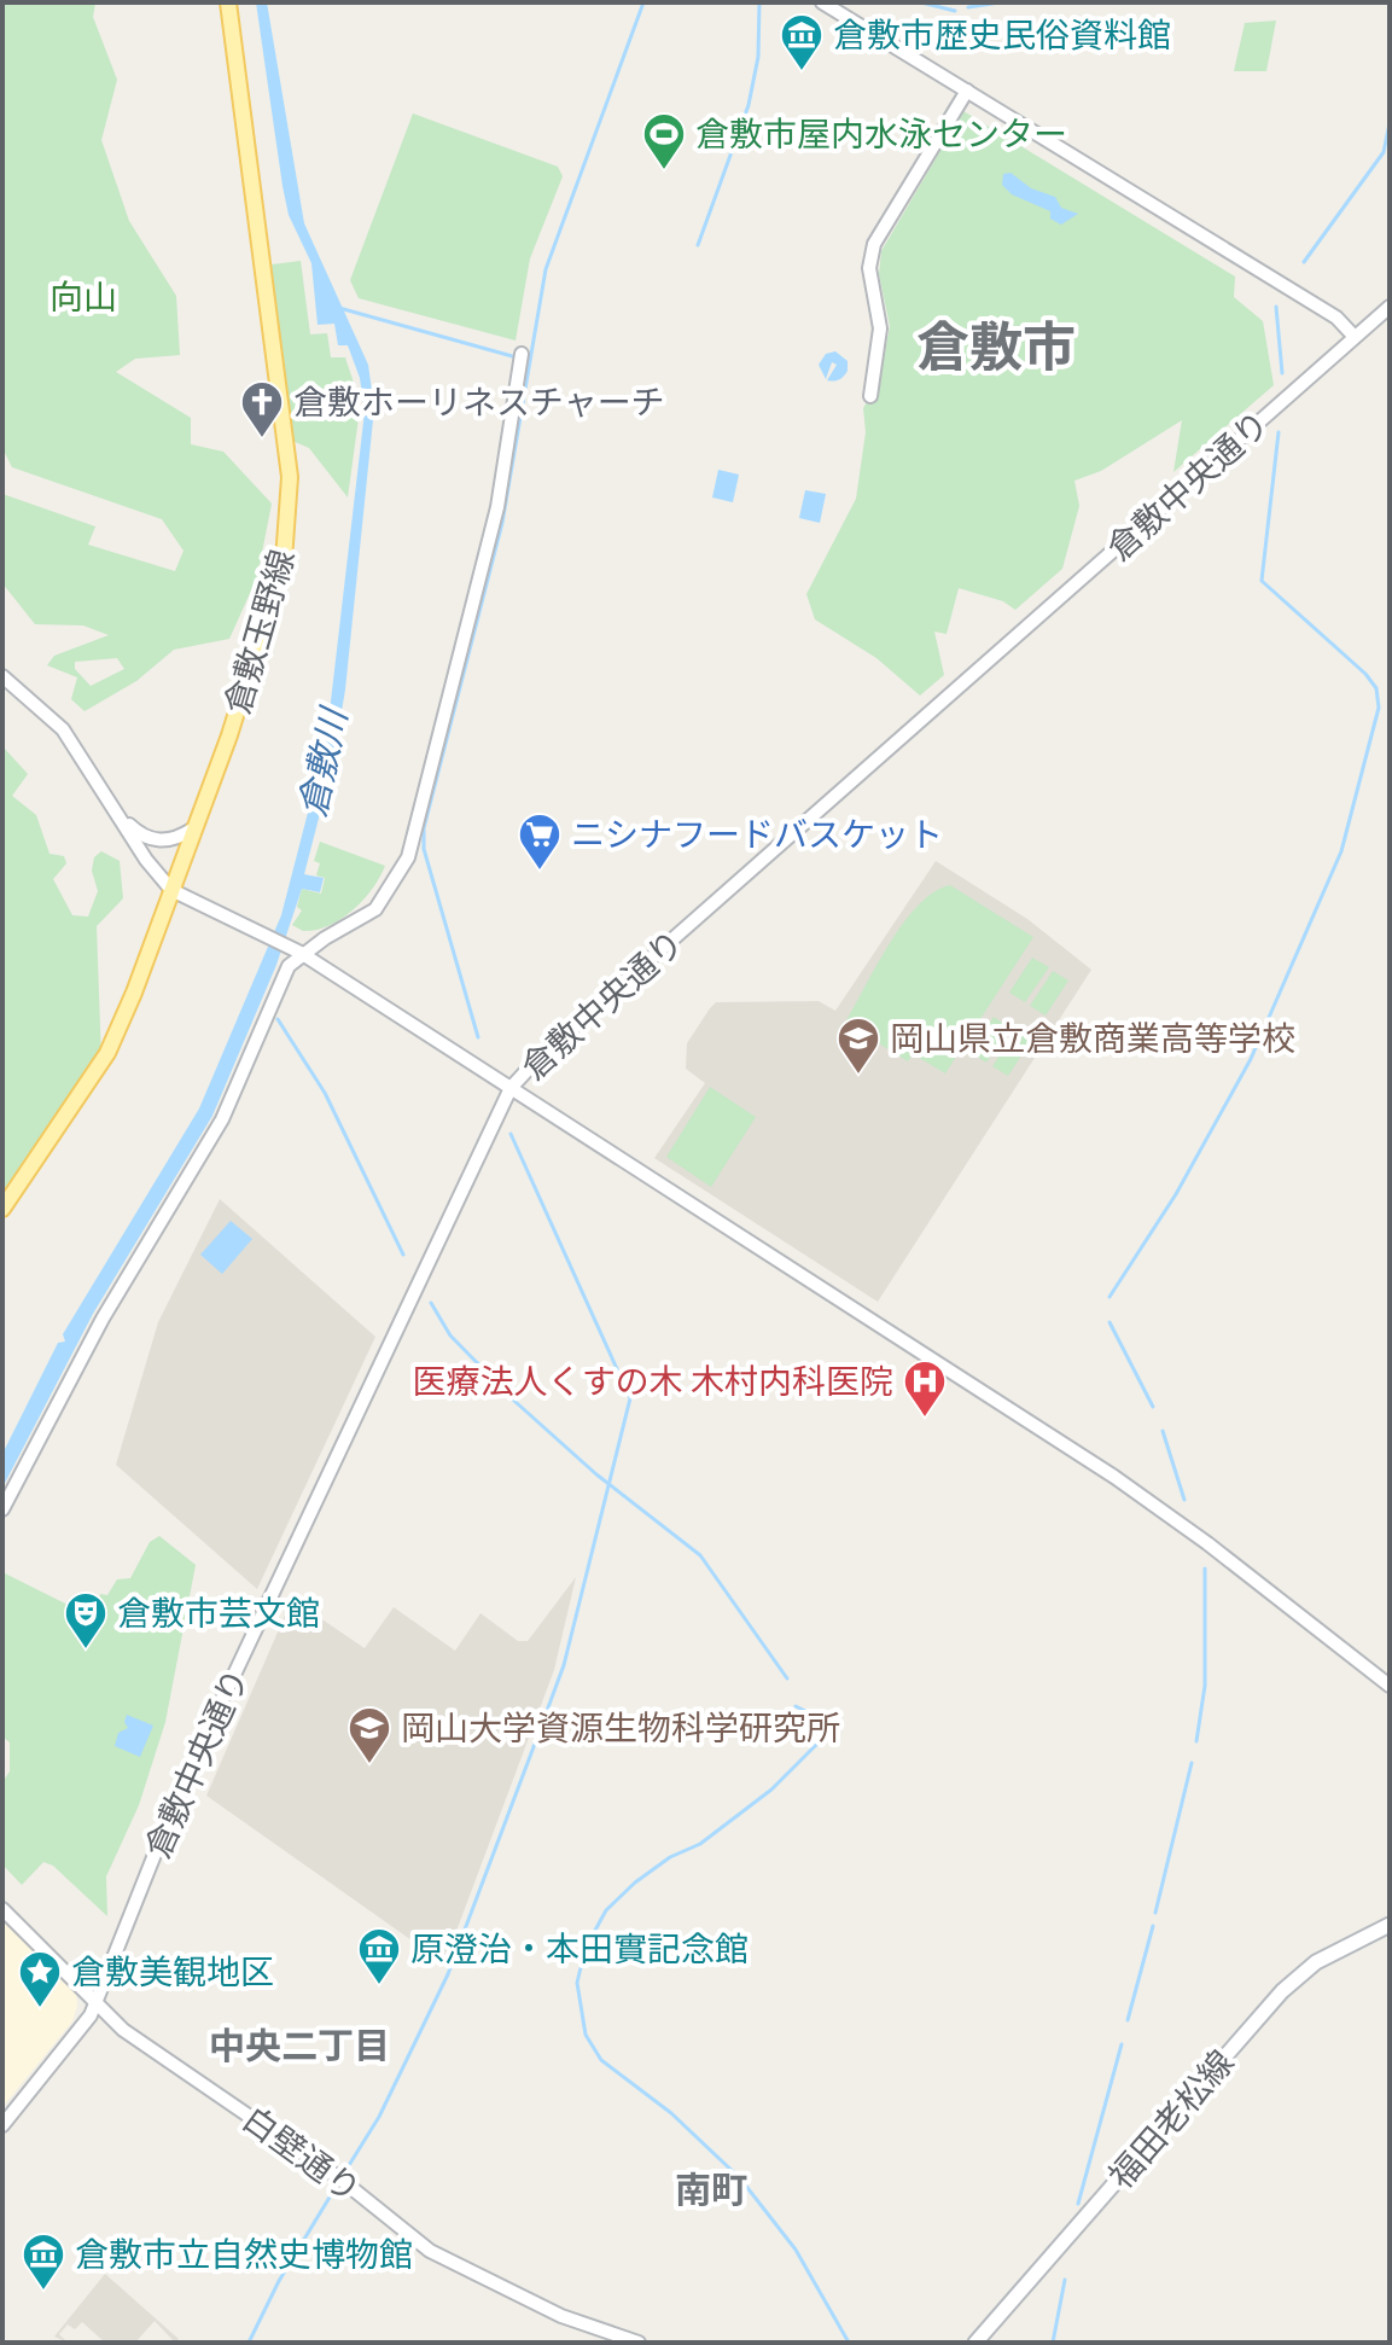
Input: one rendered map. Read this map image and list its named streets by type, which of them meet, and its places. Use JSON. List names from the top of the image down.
{
  "streets": {
    "main road": ["倉敷玉野線", "福田老松線"],
    "street": ["倉敷中央通り", "白壁通り"]
  },
  "crossings": [
    ["倉敷中央通り", "白壁通り"]
  ],
  "districts": ["倉敷市", "中央二丁目", "南町"],
  "water": ["倉敷川"],
  "parks": ["向山"],
  "places": {
    "museum": ["倉敷市歴史民俗資料館", "原澄治・本田實記念館", "倉敷市立自然史博物館"],
    "sports": ["倉敷市屋内水泳センター"],
    "church": ["倉敷ホーリネスチャーチ"],
    "supermarket": ["ニシナフードバスケット"],
    "school or university": ["岡山県立倉敷商業高等学校", "岡山大学資源生物科学研究所"],
    "hospital": ["医療法人くすの木 木村内科医院"],
    "theatre": ["倉敷市芸文館"],
    "place": ["倉敷美観地区"]
  }
}
